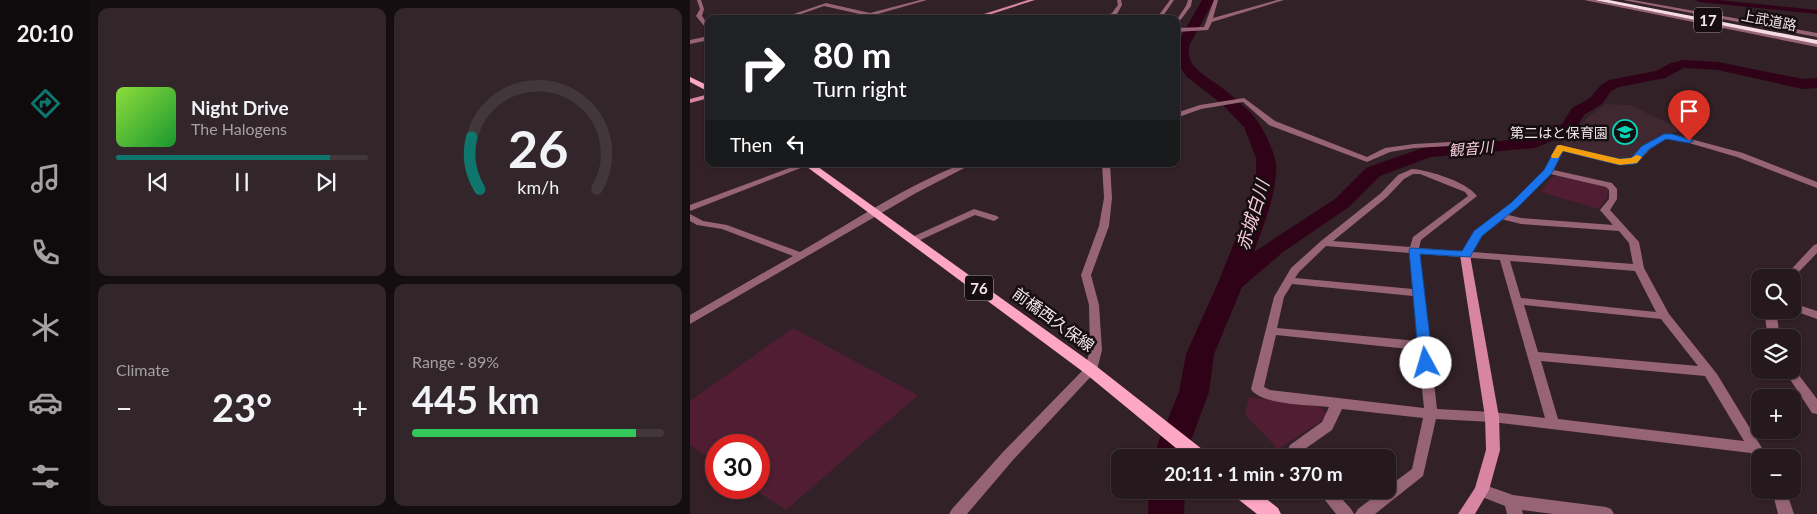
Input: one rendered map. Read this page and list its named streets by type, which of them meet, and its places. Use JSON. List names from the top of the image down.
{
  "streets": {
    "highway": ["17", "上武道路"],
    "main road": ["76", "前橋西久保線"]
  },
  "water": ["観音川", "赤城白川"],
  "places": {
    "school or university": ["第二はと保育園"]
  },
  "page": {
    "tabs": "20:10",
    "turn": ["80 m", "Turn right"],
    "song": ["Night Drive", "The Halogens"],
    "then": "Then",
    "map_buttons": ["+", "−"],
    "tile": [
      "Climate",
      ["Range · 89%", "445 km"]
    ],
    "heat": ["−", "23°", "+"],
    "limit": "30",
    "trip": "20:11 · 1 min · 370 m",
    "gauge": ["26", "km/h"]
  }
}
